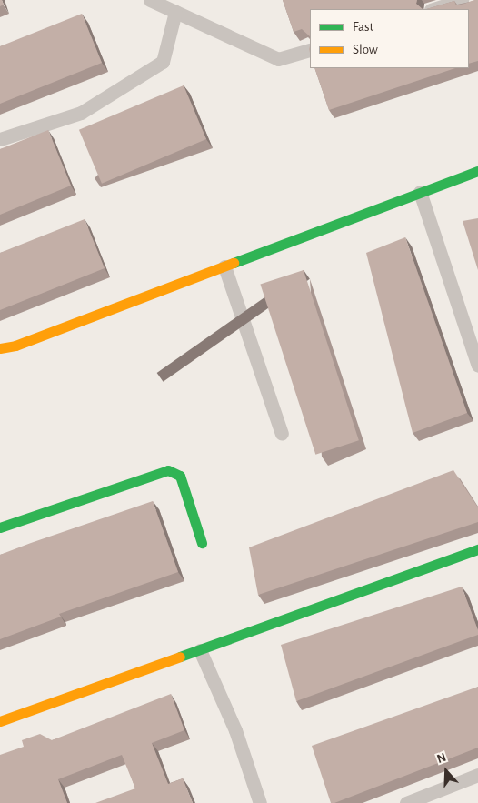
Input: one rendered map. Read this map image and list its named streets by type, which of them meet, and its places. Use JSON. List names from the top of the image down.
{
  "legend": ["Fast", "Slow"],
  "north": "top"
}
